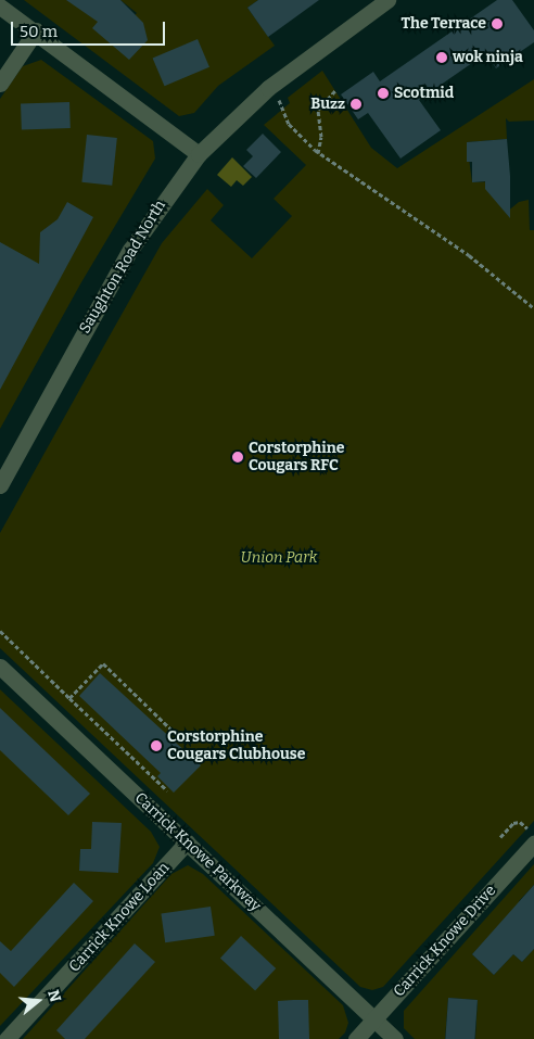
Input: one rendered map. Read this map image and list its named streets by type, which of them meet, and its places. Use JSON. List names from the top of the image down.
{
  "streets": {
    "street": [
      "Saughton Road North",
      "Carrick Knowe Parkway",
      "Carrick Knowe Loan",
      "Carrick Knowe Drive"
    ]
  },
  "crossings": [
    ["Carrick Knowe Parkway", "Carrick Knowe Loan"],
    ["Carrick Knowe Parkway", "Carrick Knowe Drive"]
  ],
  "parks": ["Union Park"],
  "places": [
    "The Terrace",
    "wok ninja",
    "Scotmid",
    "Buzz",
    "Corstorphine Cougars RFC",
    "Corstorphine Cougars Clubhouse"
  ],
  "scale_bar": "50 m",
  "north": "right"
}
